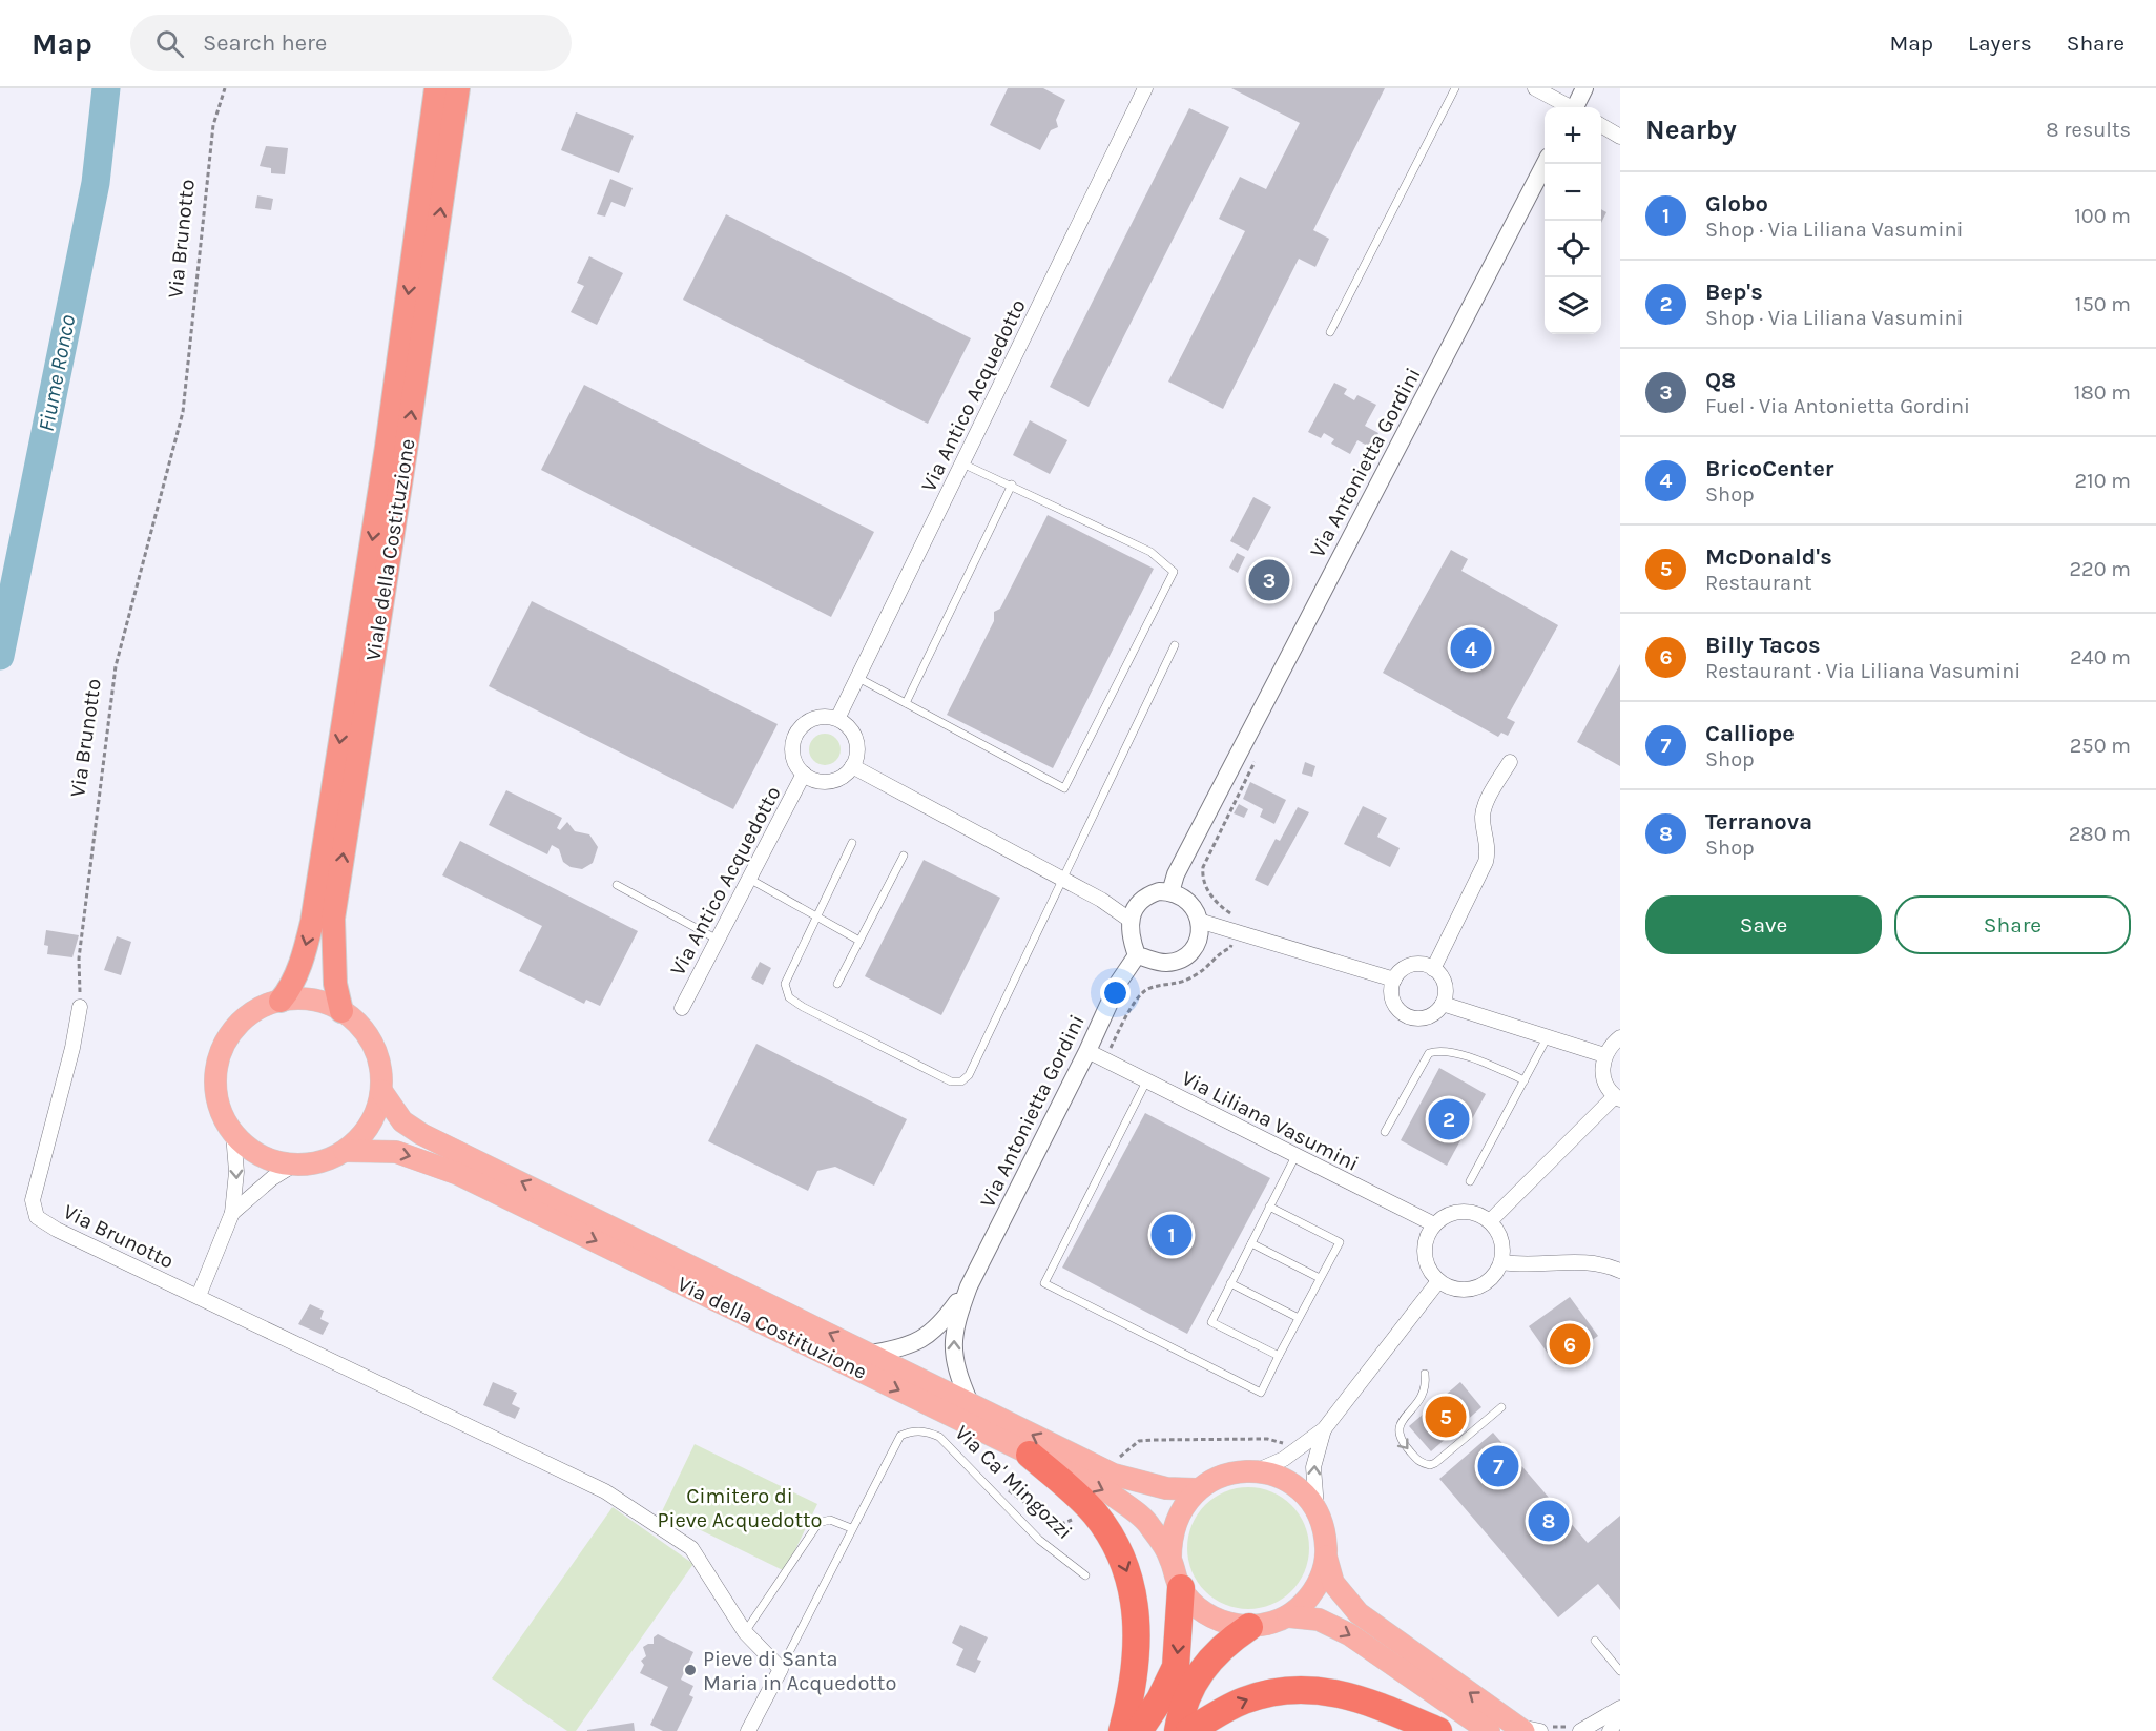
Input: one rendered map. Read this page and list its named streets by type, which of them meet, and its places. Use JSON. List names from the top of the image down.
{
  "streets": {
    "highway": ["Viale della Costituzione"],
    "main road": ["Via della Costituzione"],
    "street": [
      "Via Brunotto",
      "Via Antico Acquedotto",
      "Via Antonietta Gordini",
      "Via Liliana Vasumini",
      "Via Ca' Mingozzi"
    ]
  },
  "crossings": [
    ["Via Brunotto", "Via Ca' Mingozzi"],
    ["Via Antonietta Gordini", "Via Liliana Vasumini"],
    ["Viale della Costituzione", "Via della Costituzione"]
  ],
  "water": ["Fiume Ronco"],
  "parks": ["Cimitero di Pieve Acquedotto"],
  "places": ["Pieve di Santa Maria in Acquedotto"],
  "page": {
    "header": "Map",
    "search": "Search here",
    "nav": ["Map", "Layers", "Share"],
    "heading": ["Nearby", "8 results"],
    "map_buttons": ["+", "−"],
    "list": [
      {
        "mark": "1",
        "name": "Globo",
        "note": "Shop · Via Liliana Vasumini",
        "value": "100 m"
      },
      {
        "mark": "2",
        "name": "Bep's",
        "note": "Shop · Via Liliana Vasumini",
        "value": "150 m"
      },
      {
        "mark": "3",
        "name": "Q8",
        "note": "Fuel · Via Antonietta Gordini",
        "value": "180 m"
      },
      {
        "mark": "4",
        "name": "BricoCenter",
        "note": "Shop",
        "value": "210 m"
      },
      {
        "mark": "5",
        "name": "McDonald's",
        "note": "Restaurant",
        "value": "220 m"
      },
      {
        "mark": "6",
        "name": "Billy Tacos",
        "note": "Restaurant · Via Liliana Vasumini",
        "value": "240 m"
      },
      {
        "mark": "7",
        "name": "Calliope",
        "note": "Shop",
        "value": "250 m"
      },
      {
        "mark": "8",
        "name": "Terranova",
        "note": "Shop",
        "value": "280 m"
      }
    ],
    "pins": [
      "3",
      "4",
      "2",
      "1",
      "6",
      "5",
      "7",
      "8"
    ],
    "buttons": ["Save", "Share"]
  }
}
